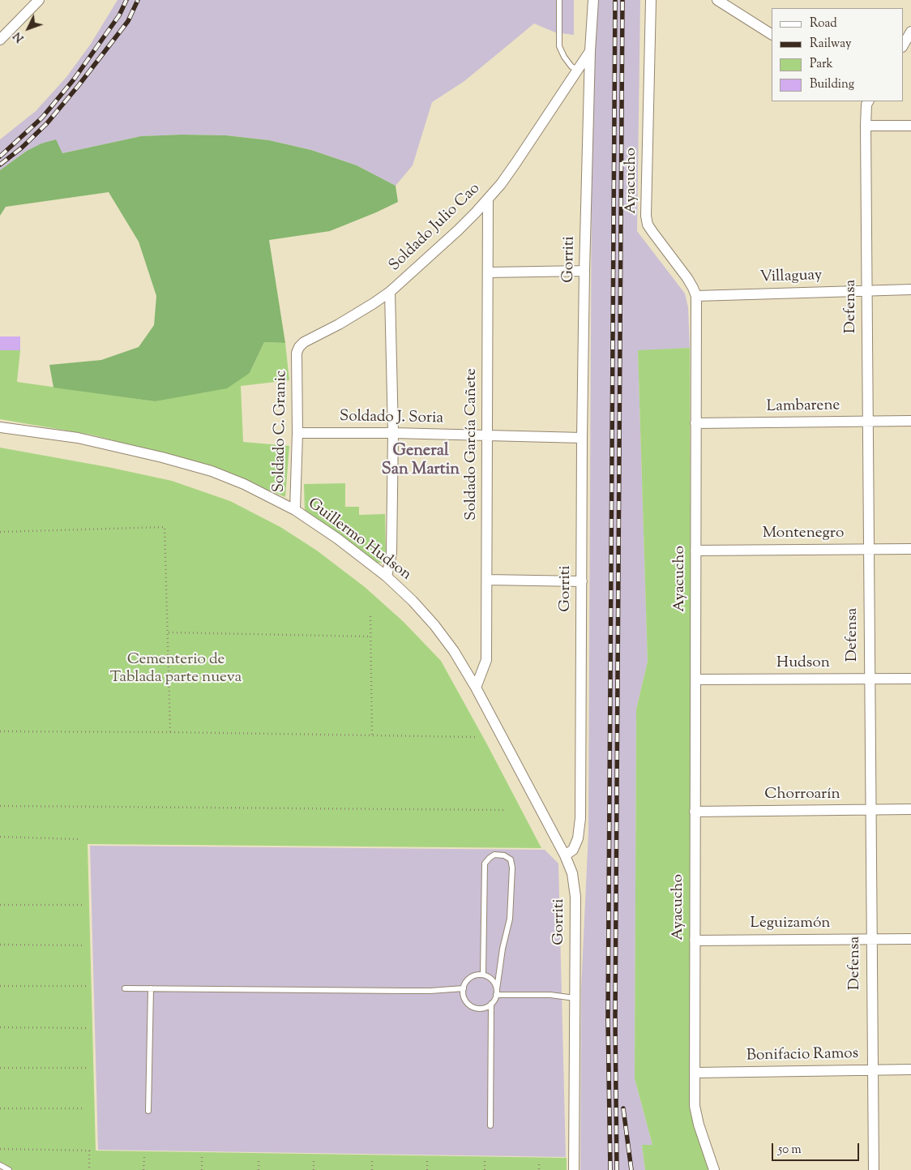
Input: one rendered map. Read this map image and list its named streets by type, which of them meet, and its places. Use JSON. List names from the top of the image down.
{
  "streets": {
    "street": [
      "Ayacucho",
      "Soldado Julio Cao",
      "Gorriti",
      "Villaguay",
      "Defensa",
      "Lambarene",
      "Soldado J. Soria",
      "Soldado C. Granic",
      "Soldado García Cañete",
      "Montenegro",
      "Guillermo Hudson",
      "Hudson",
      "Chorroarín",
      "Leguizamón",
      "Bonifacio Ramos"
    ]
  },
  "crossings": [
    ["Ayacucho", "Villaguay"],
    ["Ayacucho", "Lambarene"],
    ["Ayacucho", "Montenegro"],
    ["Ayacucho", "Hudson"],
    ["Ayacucho", "Chorroarín"],
    ["Ayacucho", "Leguizamón"],
    ["Ayacucho", "Bonifacio Ramos"],
    ["Soldado Julio Cao", "Gorriti"],
    ["Soldado Julio Cao", "Soldado C. Granic"],
    ["Soldado Julio Cao", "Soldado García Cañete"],
    ["Gorriti", "Soldado J. Soria"],
    ["Gorriti", "Guillermo Hudson"],
    ["Villaguay", "Defensa"],
    ["Defensa", "Lambarene"],
    ["Defensa", "Montenegro"],
    ["Defensa", "Hudson"],
    ["Defensa", "Chorroarín"],
    ["Defensa", "Leguizamón"],
    ["Defensa", "Bonifacio Ramos"],
    ["Soldado J. Soria", "Soldado C. Granic"],
    ["Soldado J. Soria", "Soldado García Cañete"],
    ["Soldado C. Granic", "Guillermo Hudson"],
    ["Soldado García Cañete", "Guillermo Hudson"]
  ],
  "districts": ["General San Martin"],
  "parks": ["Cementerio de Tablada parte nueva"],
  "legend": [
    "Road",
    "Railway",
    "Park",
    "Building"
  ],
  "scale_bar": "50 m",
  "north": "bottom left"
}
